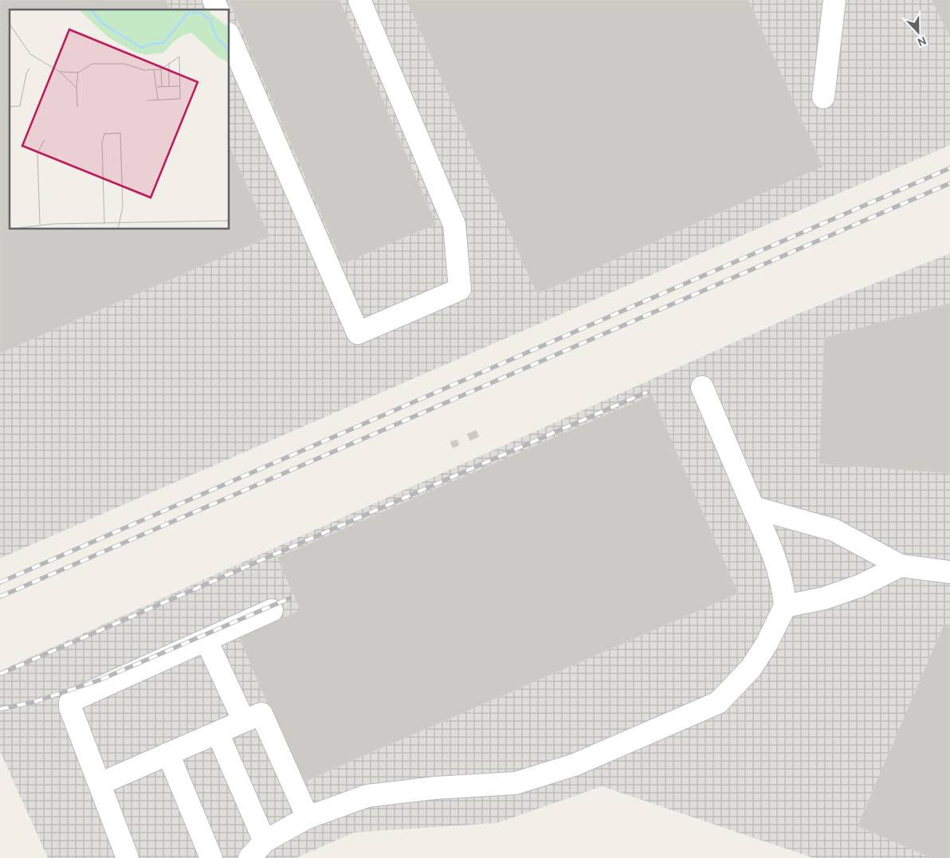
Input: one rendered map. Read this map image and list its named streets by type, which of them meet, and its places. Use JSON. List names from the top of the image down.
{
  "north": "bottom"
}
